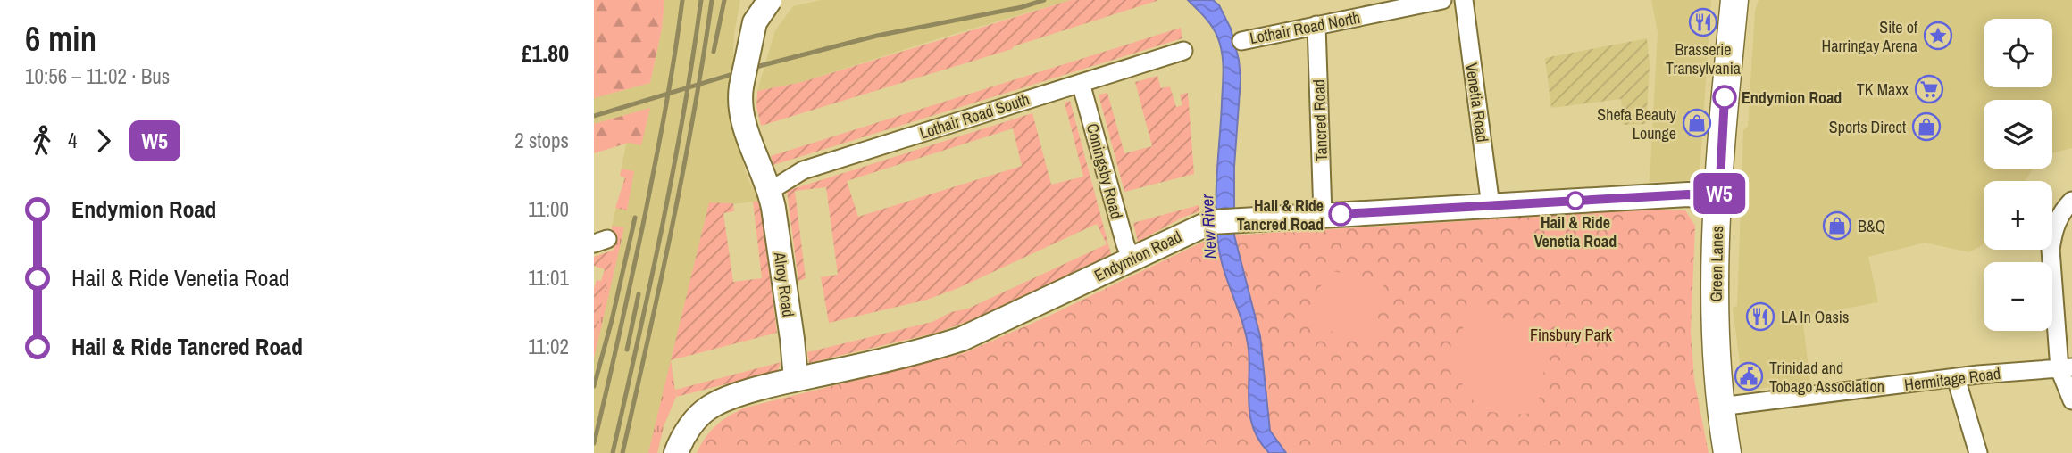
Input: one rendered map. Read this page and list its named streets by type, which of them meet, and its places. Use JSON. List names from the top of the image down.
{
  "streets": {
    "main road": ["Endymion Road", "Green Lanes", "Alroy Road"],
    "street": [
      "Lothair Road North",
      "Venetia Road",
      "Lothair Road South",
      "Tancred Road",
      "Coningsby Road",
      "Hermitage Road"
    ]
  },
  "crossings": [
    ["Lothair Road North", "Tancred Road"],
    ["Venetia Road", "Endymion Road"],
    ["Lothair Road South", "Coningsby Road"],
    ["Lothair Road South", "Alroy Road"],
    ["Tancred Road", "Endymion Road"],
    ["Coningsby Road", "Endymion Road"],
    ["Endymion Road", "Green Lanes"],
    ["Endymion Road", "Alroy Road"],
    ["Green Lanes", "Hermitage Road"]
  ],
  "water": ["New River"],
  "parks": ["Finsbury Park"],
  "places": {
    "restaurant": ["Brasserie Transylvania", "LA In Oasis"],
    "place": ["Site of Harringay Arena"],
    "supermarket": ["TK Maxx"],
    "other": ["Endymion Road", "Hail & Ride Venetia Road", "Hail & Ride Tancred Road"],
    "shop": ["Shefa Beauty Lounge", "Sports Direct", "B&Q"],
    "public building": ["Trinidad and Tobago Association"]
  },
  "lines": ["bus line W5"],
  "page": {
    "heading": ["6 min", "10:56 – 11:02 · Bus", "£1.80"],
    "on_map": "W5",
    "map_buttons": ["+", "−"],
    "legs": ["4", "W5", "2 stops"],
    "list": [
      {
        "name": "Endymion Road",
        "value": "11:00"
      },
      {
        "name": "Hail & Ride Venetia Road",
        "value": "11:01"
      },
      {
        "name": "Hail & Ride Tancred Road",
        "value": "11:02"
      }
    ]
  }
}
